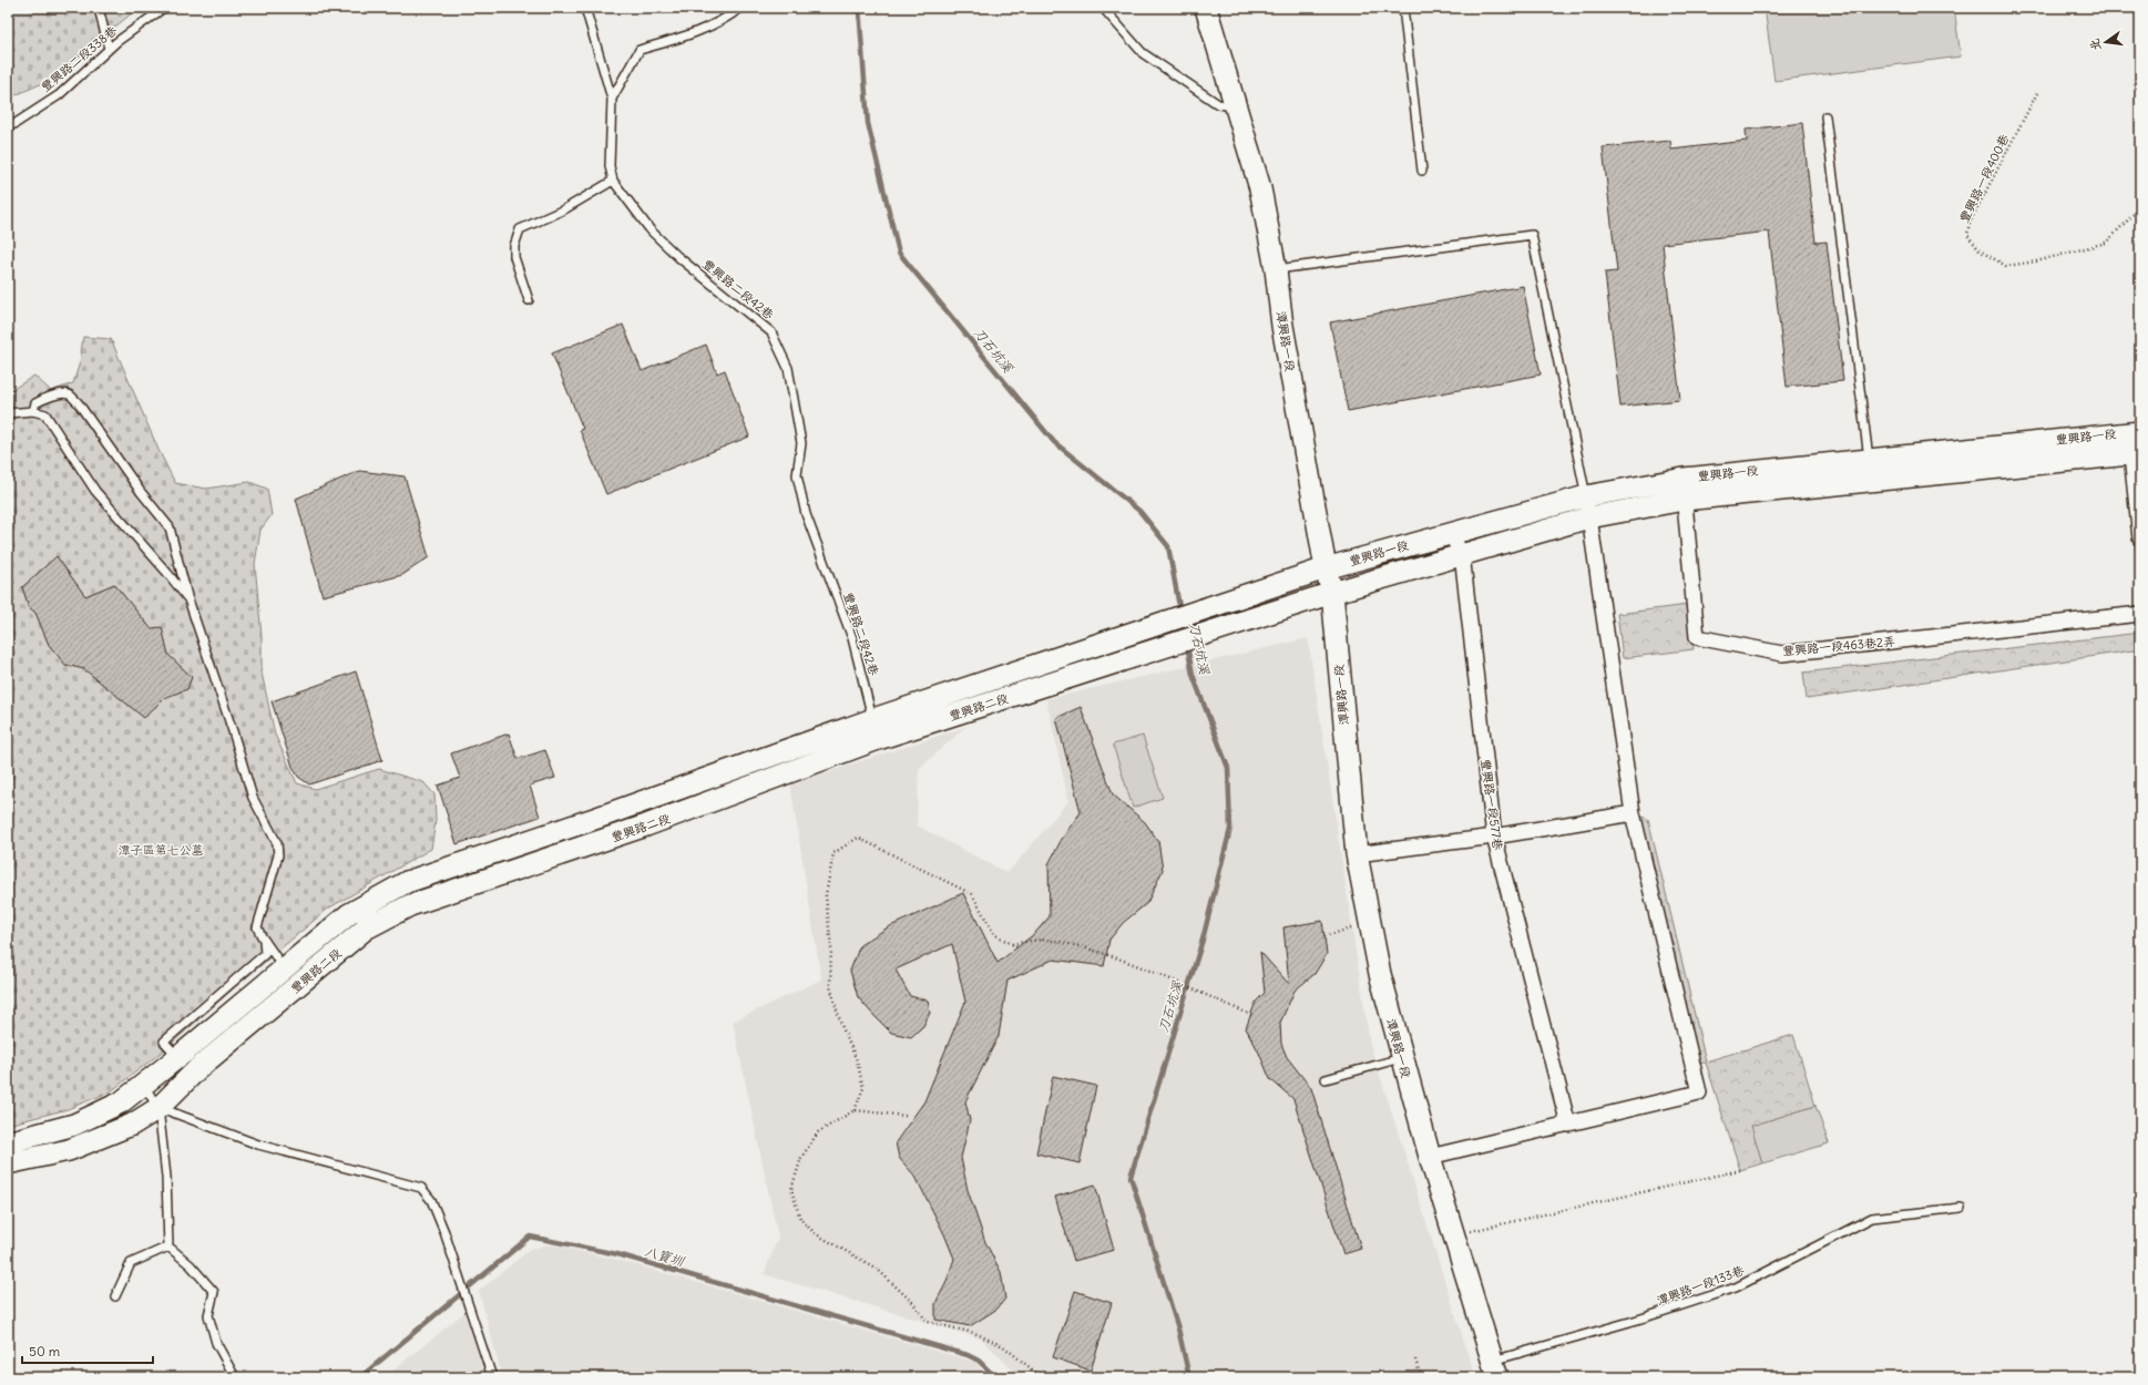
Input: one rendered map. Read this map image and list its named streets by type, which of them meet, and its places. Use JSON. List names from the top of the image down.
{
  "streets": {
    "street": [
      "潭興路一段",
      "豐興路一段",
      "豐興路一段463巷2弄",
      "豐興路二段",
      "豐興路一段577巷"
    ],
    "lane": ["豐興路二段338巷", "豐興路二段42巷", "潭興路一段133巷"],
    "path": ["豐興路一段400巷"]
  },
  "crossings": [
    ["豐興路二段42巷", "豐興路二段"],
    ["潭興路一段", "豐興路一段"],
    ["潭興路一段", "豐興路二段"],
    ["潭興路一段", "潭興路一段133巷"],
    ["豐興路一段", "豐興路一段463巷2弄"],
    ["豐興路一段", "豐興路二段"],
    ["豐興路一段", "豐興路一段577巷"]
  ],
  "water": ["刀石坑溪", "八寶圳"],
  "parks": ["潭子區第七公墓"],
  "scale_bar": "50 m",
  "north": "left"
}
